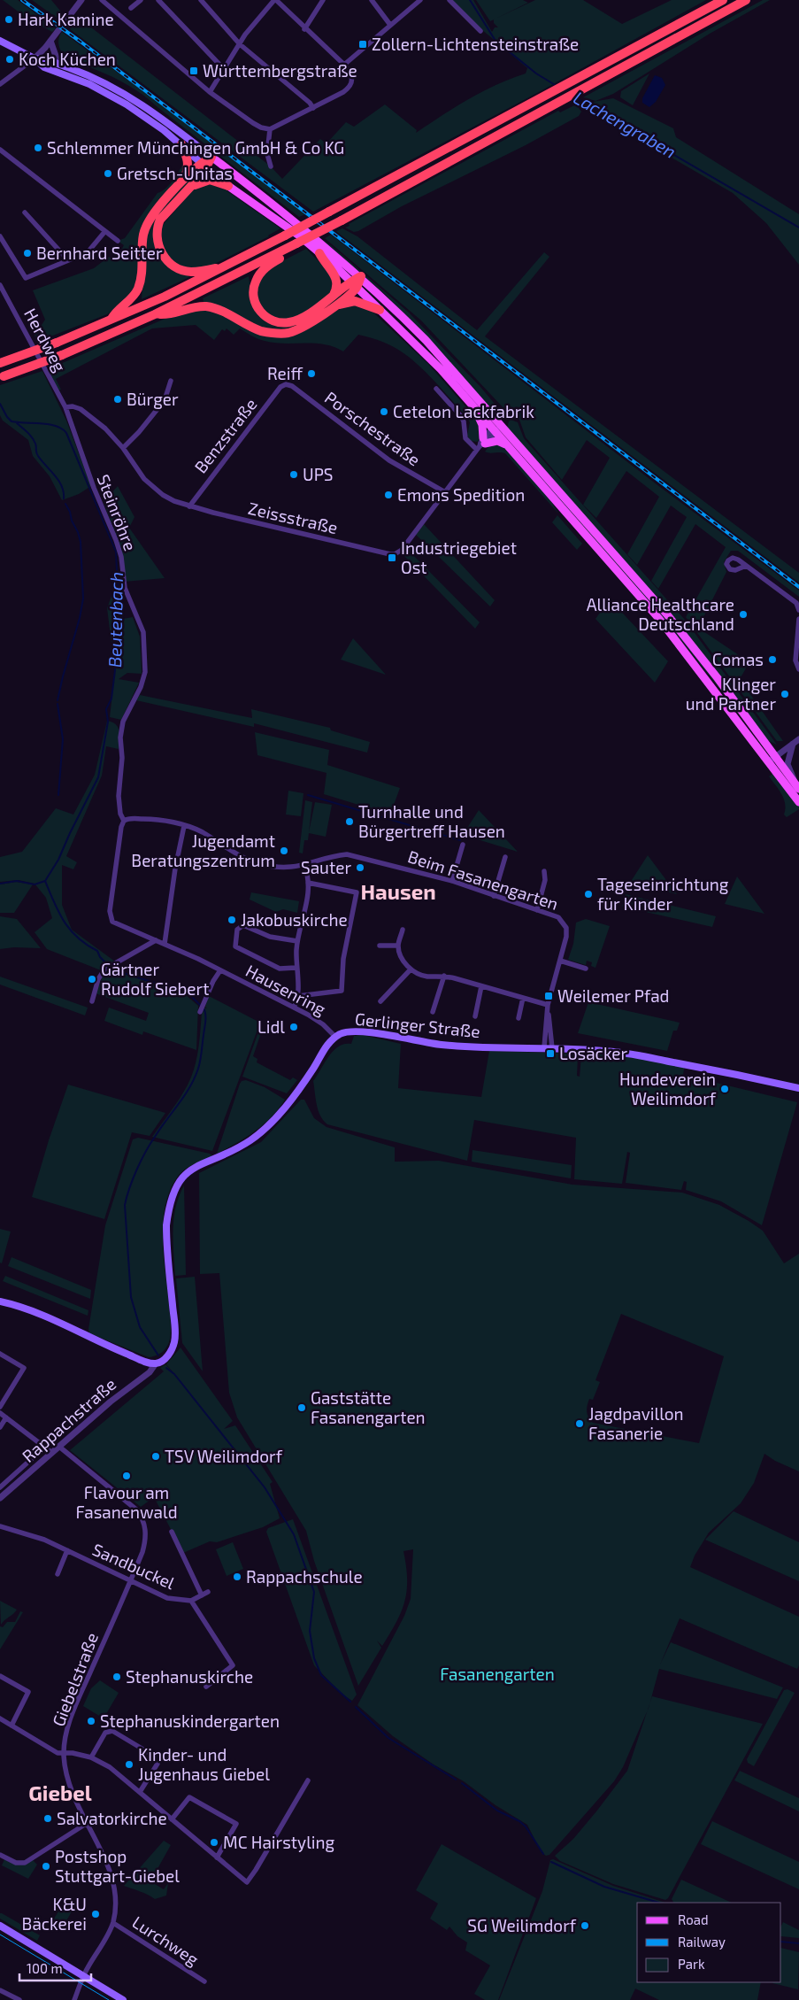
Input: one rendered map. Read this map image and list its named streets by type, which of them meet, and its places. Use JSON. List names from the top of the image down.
{
  "streets": {
    "main road": ["Gerlinger Straße"],
    "street": [
      "Herdweg",
      "Porschestraße",
      "Benzstraße",
      "Steinröhre",
      "Zeissstraße",
      "Beim Fasanengarten",
      "Hausenring",
      "Rappachstraße",
      "Sandbuckel",
      "Giebelstraße",
      "Lurchweg"
    ]
  },
  "crossings": [
    ["Herdweg", "Steinröhre"],
    ["Herdweg", "Zeissstraße"],
    ["Porschestraße", "Benzstraße"],
    ["Porschestraße", "Zeissstraße"],
    ["Benzstraße", "Zeissstraße"],
    ["Steinröhre", "Zeissstraße"],
    ["Steinröhre", "Hausenring"],
    ["Beim Fasanengarten", "Gerlinger Straße"],
    ["Hausenring", "Gerlinger Straße"],
    ["Gerlinger Straße", "Rappachstraße"],
    ["Rappachstraße", "Giebelstraße"],
    ["Sandbuckel", "Giebelstraße"],
    ["Giebelstraße", "Lurchweg"]
  ],
  "districts": ["Hausen", "Giebel"],
  "water": ["Lachengraben", "Beutenbach"],
  "parks": ["Fasanengarten"],
  "places": {
    "other": [
      "Hark Kamine",
      "Koch Küchen",
      "Schlemmer Münchingen GmbH & Co KG",
      "Gretsch-Unitas",
      "Bernhard Seitter",
      "Reiff",
      "Bürger",
      "Cetelon Lackfabrik",
      "UPS",
      "Emons Spedition",
      "Alliance Healthcare Deutschland",
      "Comas",
      "Klinger und Partner",
      "Turnhalle und Bürgertreff Hausen",
      "Jugendamt Beratungszentrum",
      "Sauter",
      "Tageseinrichtung für Kinder",
      "Jakobuskirche",
      "Gärtner Rudolf Siebert",
      "Lidl",
      "Hundeverein Weilimdorf",
      "Gaststätte Fasanengarten",
      "Jagdpavillon Fasanerie",
      "TSV Weilimdorf",
      "Flavour am Fasanenwald",
      "Rappachschule",
      "Stephanuskirche",
      "Stephanuskindergarten",
      "Kinder- und Jugenhaus Giebel",
      "Salvatorkirche",
      "MC Hairstyling",
      "Postshop Stuttgart-Giebel",
      "K&U Bäckerei",
      "SG Weilimdorf"
    ],
    "transit": [
      "Zollern-Lichtensteinstraße",
      "Württembergstraße",
      "Industriegebiet Ost",
      "Weilemer Pfad",
      "Losäcker"
    ]
  },
  "legend": ["Road", "Railway", "Park"],
  "scale_bar": "100 m"
}
